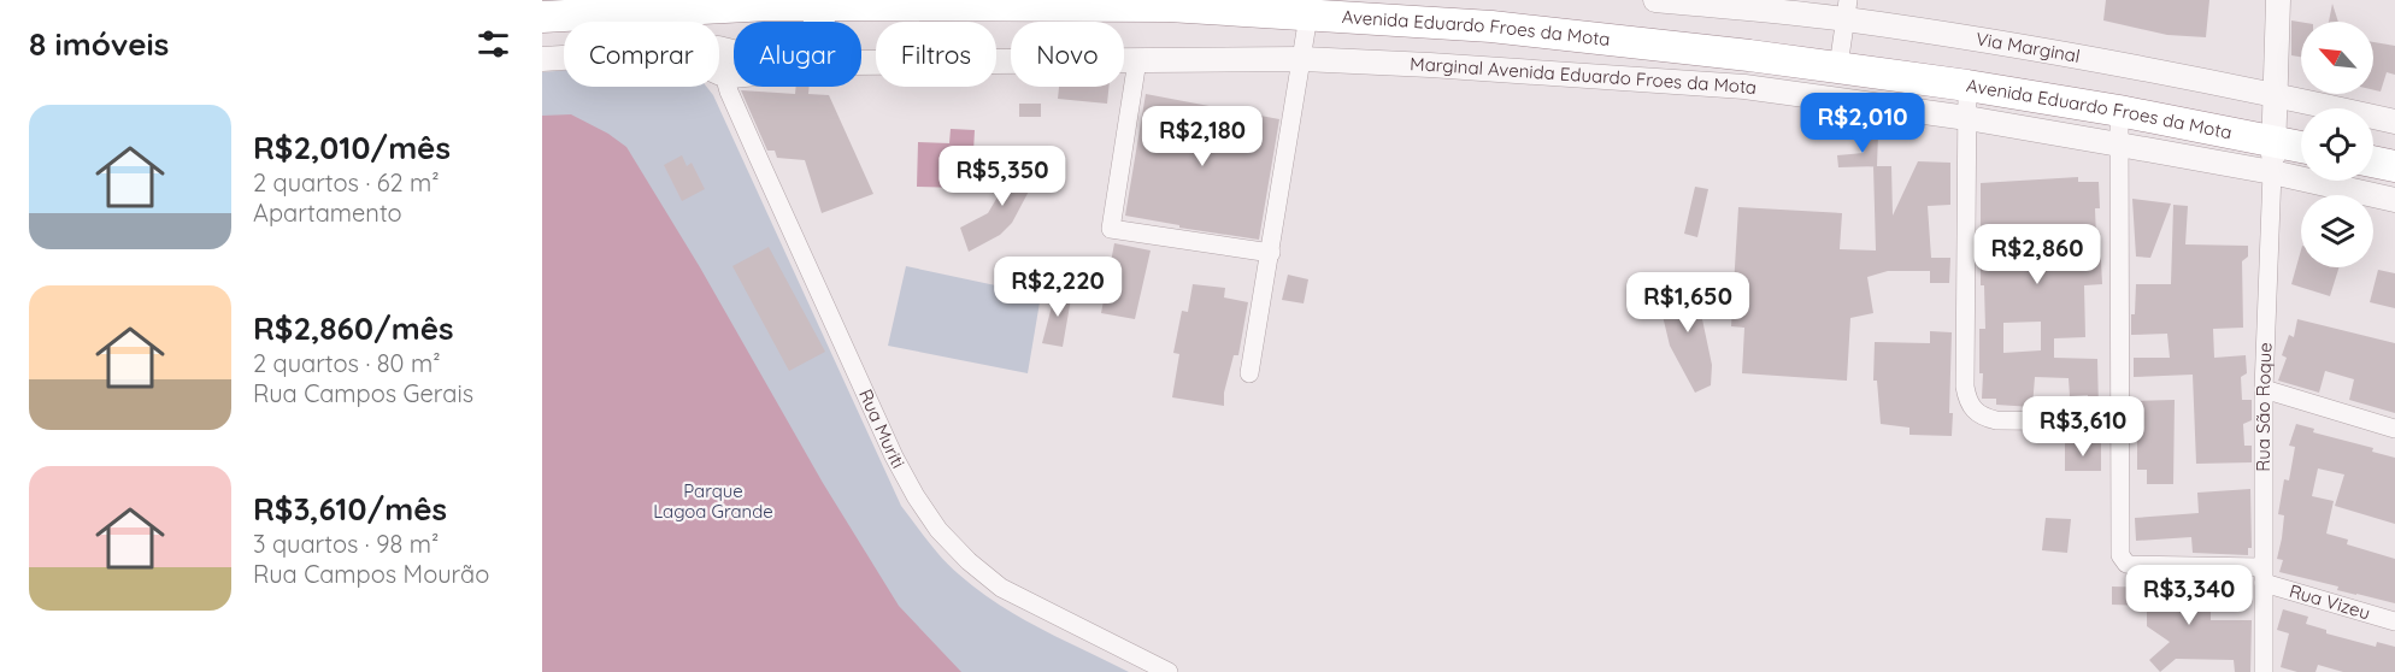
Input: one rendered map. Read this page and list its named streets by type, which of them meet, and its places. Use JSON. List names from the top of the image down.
{
  "streets": {
    "highway": ["Avenida Eduardo Froes da Mota"],
    "street": [
      "Via Marginal",
      "Marginal Avenida Eduardo Froes da Mota",
      "Rua São Roque",
      "Rua Muriti",
      "Rua Vizeu"
    ]
  },
  "crossings": [
    ["Avenida Eduardo Froes da Mota", "Rua São Roque"],
    ["Via Marginal", "Rua São Roque"],
    ["Marginal Avenida Eduardo Froes da Mota", "Rua São Roque"],
    ["Marginal Avenida Eduardo Froes da Mota", "Rua Muriti"],
    ["Rua São Roque", "Rua Vizeu"]
  ],
  "parks": ["Parque Lagoa Grande"],
  "north": "top left",
  "page": {
    "heading": "8 imóveis",
    "chip": [
      "Comprar",
      "Alugar",
      "Filtros",
      "Novo"
    ],
    "list": [
      {
        "name": "R$2,010/mês",
        "note": "2 quartos · 62 m² · Apartamento"
      },
      {
        "name": "R$2,860/mês",
        "note": "2 quartos · 80 m² · Rua Campos Gerais"
      },
      {
        "name": "R$3,610/mês",
        "note": "3 quartos · 98 m² · Rua Campos Mourão"
      }
    ],
    "price": [
      "R$2,010",
      "R$2,180",
      "R$5,350",
      "R$2,860",
      "R$2,220",
      "R$1,650",
      "R$3,610",
      "R$3,340"
    ]
  }
}
